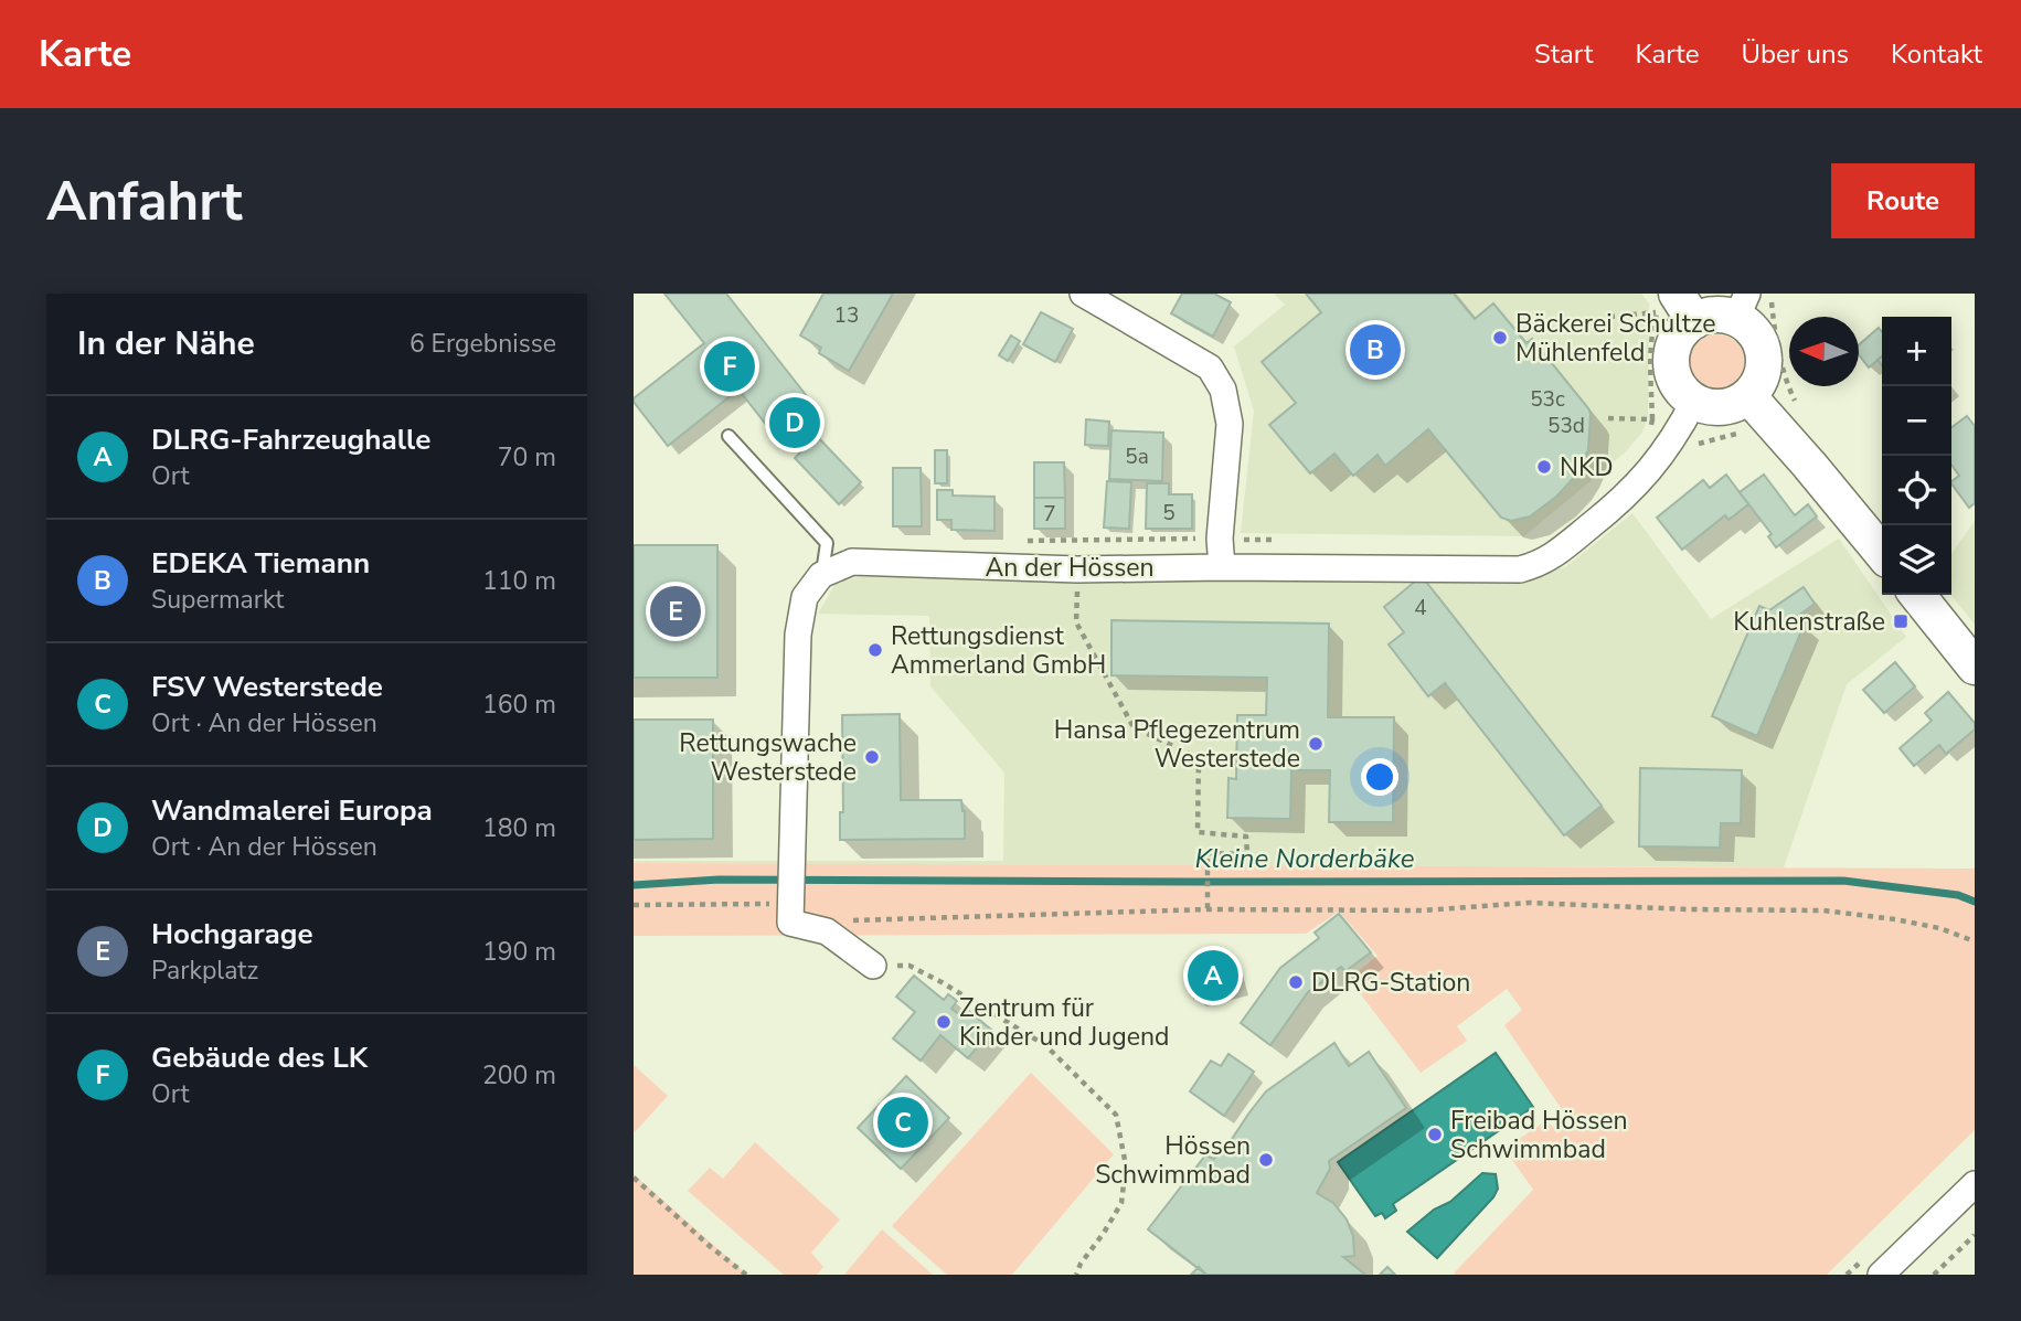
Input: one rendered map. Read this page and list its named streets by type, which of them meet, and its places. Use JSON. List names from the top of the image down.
{
  "streets": {
    "street": ["An der Hössen"]
  },
  "water": ["Kleine Norderbäke"],
  "places": {
    "other": [
      "Bäckerei Schultze Mühlenfeld",
      "NKD",
      "Rettungsdienst Ammerland GmbH",
      "Hansa Pflegezentrum Westerstede",
      "Rettungswache Westerstede",
      "DLRG-Station",
      "Zentrum für Kinder und Jugend",
      "Freibad Hössen Schwimmbad",
      "Hössen Schwimmbad"
    ],
    "transit": ["Kuhlenstraße"]
  },
  "house_numbers": [
    "13",
    "53c",
    "53d",
    "5a",
    "5",
    "7",
    "4"
  ],
  "north": "left",
  "page": {
    "header": "Karte",
    "nav": [
      "Start",
      "Karte",
      "Über uns",
      "Kontakt"
    ],
    "buttons": "Route",
    "title": "Anfahrt",
    "heading": ["In der Nähe", "6 Ergebnisse"],
    "map_buttons": ["+", "−"],
    "pins": [
      "B",
      "F",
      "D",
      "E",
      "A",
      "C"
    ],
    "list": [
      {
        "mark": "A",
        "name": "DLRG-Fahrzeughalle",
        "note": "Ort",
        "value": "70 m"
      },
      {
        "mark": "B",
        "name": "EDEKA Tiemann",
        "note": "Supermarkt",
        "value": "110 m"
      },
      {
        "mark": "C",
        "name": "FSV Westerstede",
        "note": "Ort · An der Hössen",
        "value": "160 m"
      },
      {
        "mark": "D",
        "name": "Wandmalerei Europa",
        "note": "Ort · An der Hössen",
        "value": "180 m"
      },
      {
        "mark": "E",
        "name": "Hochgarage",
        "note": "Parkplatz",
        "value": "190 m"
      },
      {
        "mark": "F",
        "name": "Gebäude des LK",
        "note": "Ort",
        "value": "200 m"
      }
    ]
  }
}
